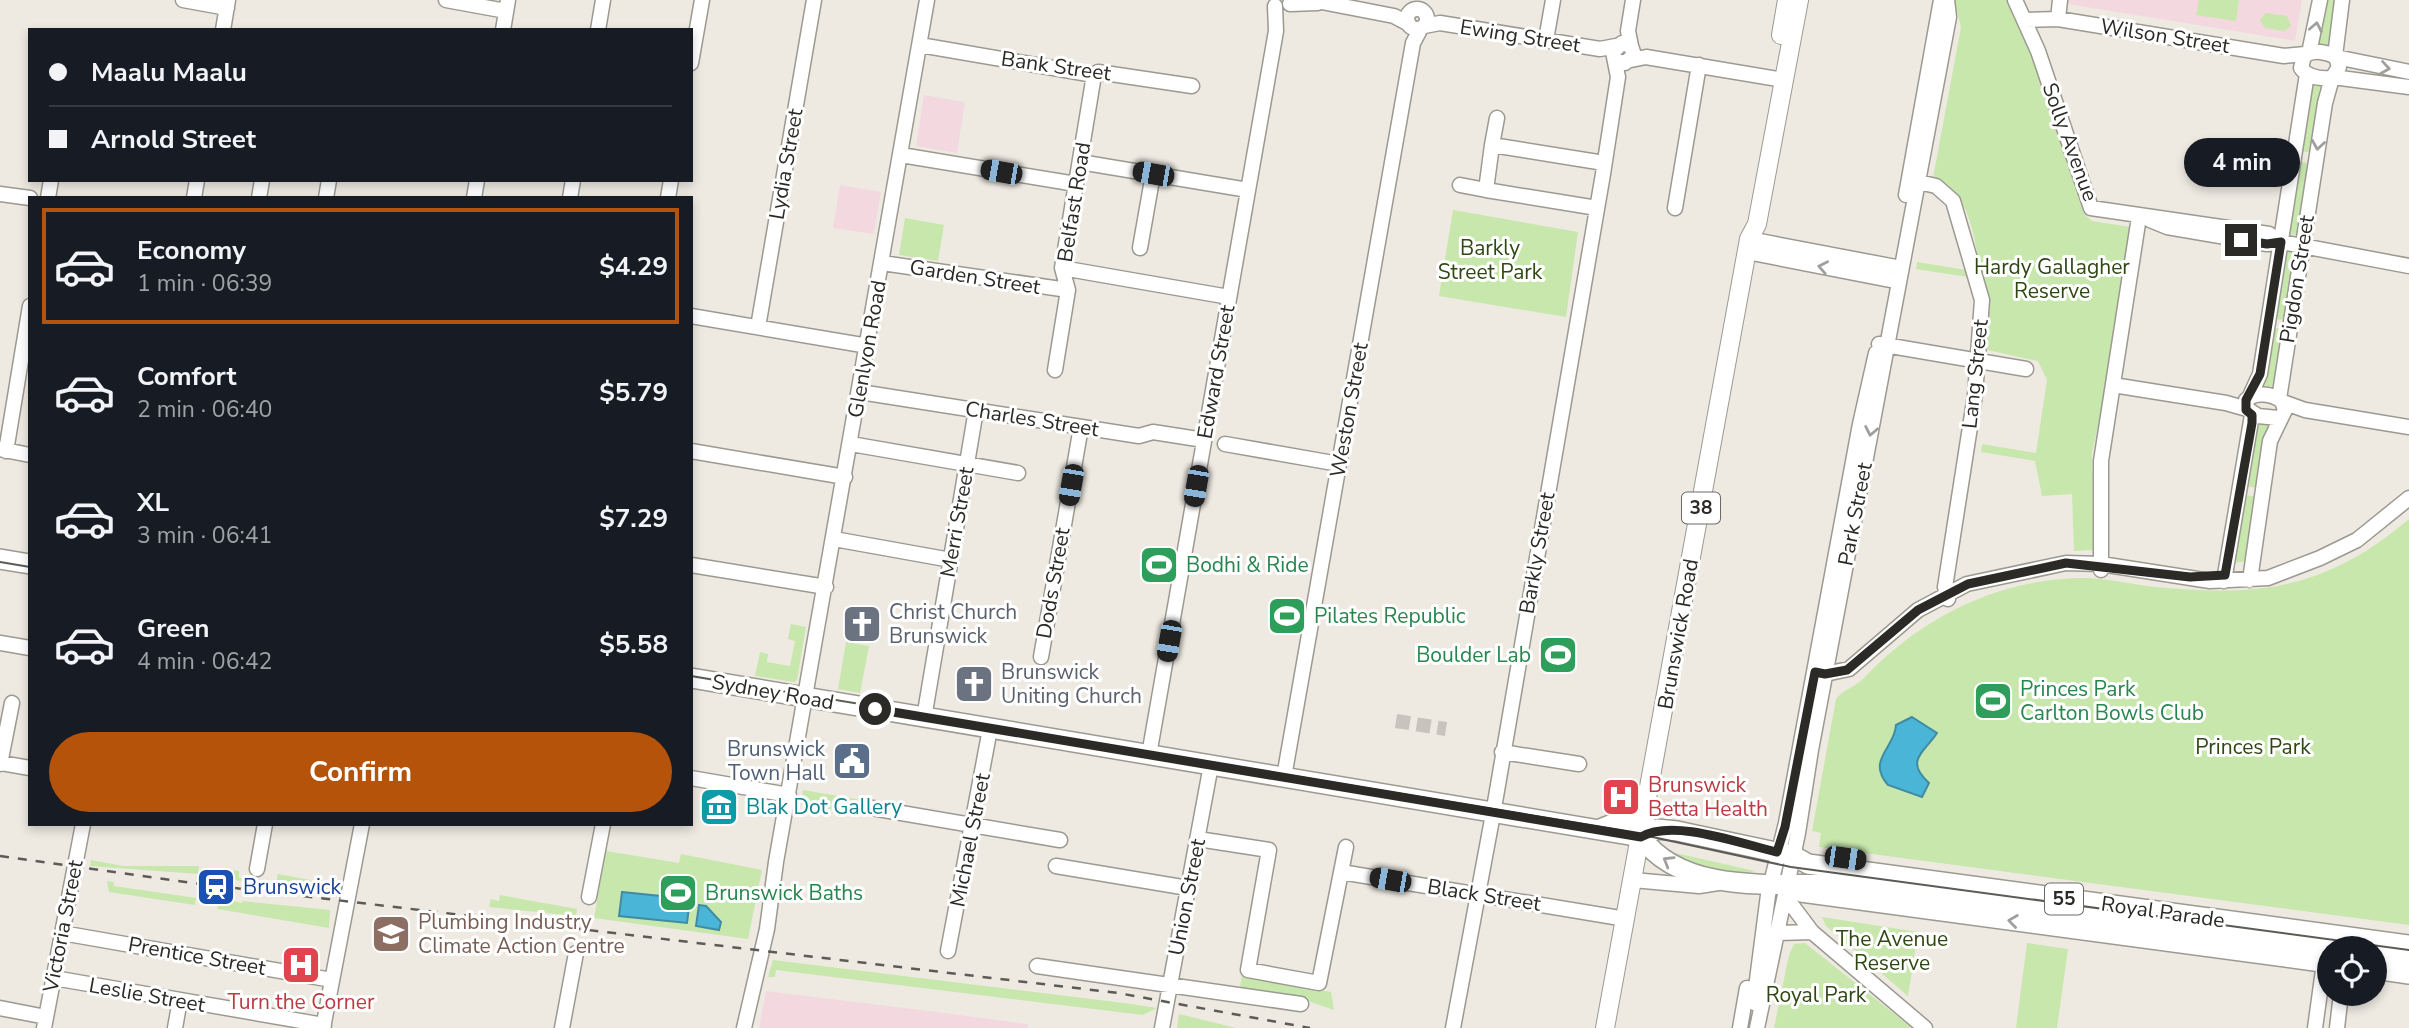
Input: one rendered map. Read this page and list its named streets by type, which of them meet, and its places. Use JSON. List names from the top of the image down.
{
  "streets": {
    "highway": ["Sydney Road", "55", "Royal Parade"],
    "main road": ["38", "Brunswick Road"],
    "street": [
      "Ewing Street",
      "Wilson Street",
      "Bank Street",
      "Solly Avenue",
      "Lydia Street",
      "Belfast Road",
      "Garden Street",
      "Pigdon Street",
      "Glenlyon Road",
      "Edward Street",
      "Lang Street",
      "Weston Street",
      "Charles Street",
      "Park Street",
      "Merri Street",
      "Barkly Street",
      "Dods Street",
      "Michael Street",
      "Black Street",
      "Union Street",
      "Victoria Street",
      "Prentice Street",
      "Leslie Street"
    ]
  },
  "crossings": [
    ["Ewing Street", "Edward Street"],
    ["Ewing Street", "Weston Street"],
    ["Ewing Street", "Barkly Street"],
    ["Ewing Street", "Brunswick Road"],
    ["Wilson Street", "Solly Avenue"],
    ["Wilson Street", "Pigdon Street"],
    ["Bank Street", "Belfast Road"],
    ["Bank Street", "Glenlyon Road"],
    ["Belfast Road", "Garden Street"],
    ["Garden Street", "Glenlyon Road"],
    ["Glenlyon Road", "Charles Street"],
    ["Glenlyon Road", "Sydney Road"],
    ["Edward Street", "Charles Street"],
    ["Edward Street", "Sydney Road"],
    ["Lang Street", "Park Street"],
    ["Weston Street", "Sydney Road"],
    ["Charles Street", "Merri Street"],
    ["Charles Street", "Dods Street"],
    ["Park Street", "Royal Parade"],
    ["Merri Street", "Sydney Road"],
    ["Barkly Street", "Sydney Road"],
    ["Barkly Street", "Black Street"],
    ["Brunswick Road", "Sydney Road"],
    ["Brunswick Road", "Black Street"],
    ["Brunswick Road", "Royal Parade"],
    ["Sydney Road", "Michael Street"],
    ["Sydney Road", "Union Street"],
    ["Sydney Road", "Royal Parade"],
    ["Victoria Street", "Prentice Street"],
    ["Victoria Street", "Leslie Street"]
  ],
  "parks": [
    "Barkly Street Park",
    "Hardy Gallagher Reserve",
    "Princes Park",
    "The Avenue Reserve",
    "Royal Park"
  ],
  "places": {
    "sports": [
      "Bodhi & Ride",
      "Pilates Republic",
      "Boulder Lab",
      "Princes Park Carlton Bowls Club",
      "Brunswick Baths"
    ],
    "church": ["Christ Church Brunswick", "Brunswick Uniting Church"],
    "public building": ["Brunswick Town Hall"],
    "hospital": ["Brunswick Betta Health", "Turn the Corner"],
    "museum": ["Blak Dot Gallery"],
    "station": ["Brunswick"],
    "school or university": ["Plumbing Industry Climate Action Centre"]
  },
  "page": {
    "banner": ["Maalu Maalu", "Arnold Street"],
    "bubble": "4 min",
    "list": [
      {
        "name": "Economy",
        "note": "1 min · 06:39",
        "value": "$4.29"
      },
      {
        "name": "Comfort",
        "note": "2 min · 06:40",
        "value": "$5.79"
      },
      {
        "name": "XL",
        "note": "3 min · 06:41",
        "value": "$7.29"
      },
      {
        "name": "Green",
        "note": "4 min · 06:42",
        "value": "$5.58"
      }
    ],
    "buttons": "Confirm"
  }
}
